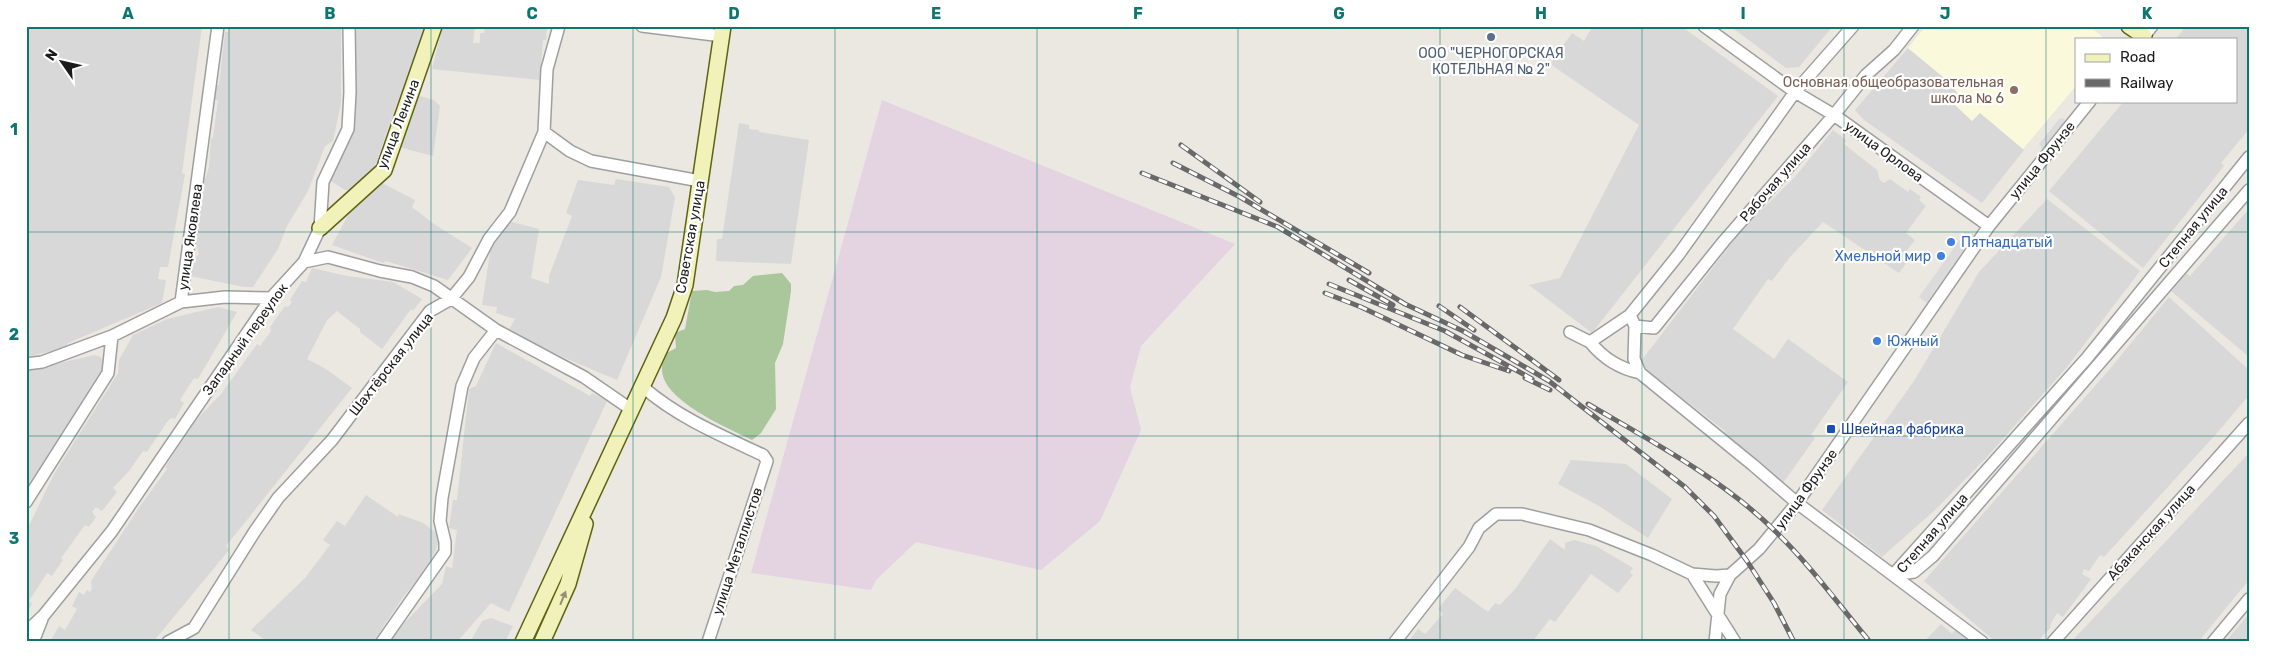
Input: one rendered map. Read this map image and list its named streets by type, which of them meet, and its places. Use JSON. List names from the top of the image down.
{
  "streets": {
    "main road": ["улица Ленина", "Советская улица"],
    "street": [
      "улица Орлова",
      "улица Фрунзе",
      "Рабочая улица",
      "Степная улица",
      "улица Яковлева",
      "Западный переулок",
      "Шахтёрская улица",
      "Абаканская улица",
      "улица Металлистов"
    ]
  },
  "crossings": [
    ["улица Ленина", "Западный переулок"],
    ["улица Орлова", "улица Фрунзе"],
    ["улица Орлова", "Рабочая улица"],
    ["Советская улица", "улица Металлистов"]
  ],
  "places": {
    "other": [
      "ООО \"ЧЕРНОГОРСКАЯ КОТЕЛЬНАЯ № 2\"",
      "Основная общеобразовательная школа № 6",
      "Пятнадцатый",
      "Хмельной мир",
      "Южный"
    ],
    "transit": ["Швейная фабрика"]
  },
  "legend": ["Road", "Railway"],
  "north": "top left",
  "grid": {
    "columns": [
      "A",
      "B",
      "C",
      "D",
      "E",
      "F",
      "G",
      "H",
      "I",
      "J",
      "K"
    ],
    "rows": ["1", "2", "3"]
  }
}
